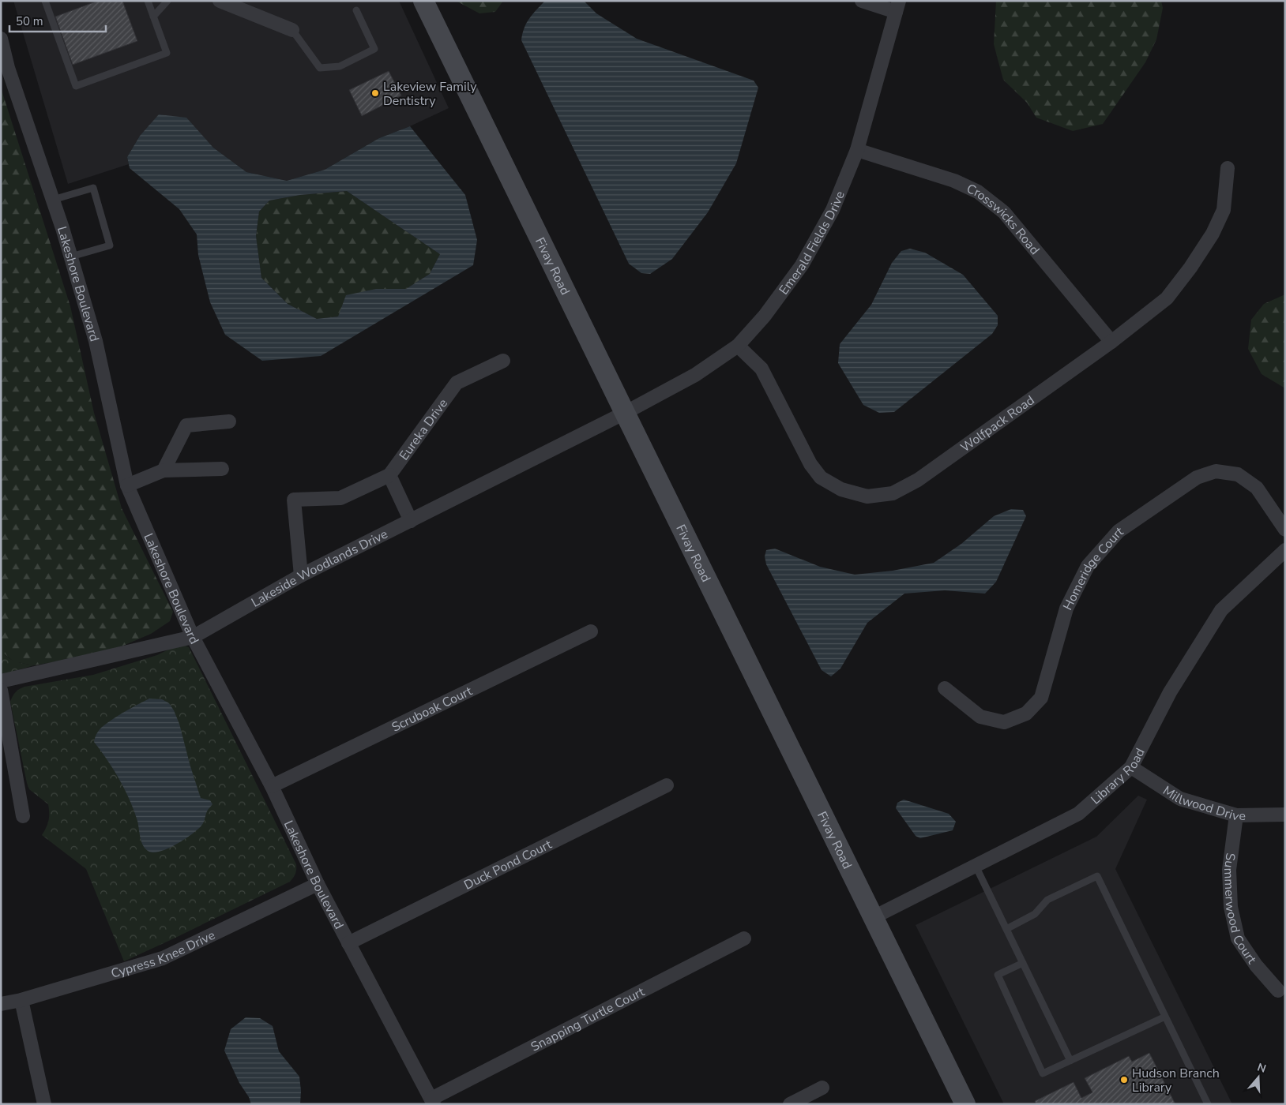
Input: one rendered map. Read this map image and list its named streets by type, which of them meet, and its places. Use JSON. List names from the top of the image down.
{
  "streets": {
    "street": [
      "Crosswicks Road",
      "Emerald Fields Drive",
      "Fivay Road",
      "Lakeshore Boulevard",
      "Wolfpack Road",
      "Eureka Drive",
      "Lakeside Woodlands Drive",
      "Homeridge Court",
      "Scruboak Court",
      "Library Road",
      "Millwood Drive",
      "Duck Pond Court",
      "Summerwood Court",
      "Cypress Knee Drive",
      "Snapping Turtle Court"
    ]
  },
  "crossings": [
    ["Crosswicks Road", "Emerald Fields Drive"],
    ["Crosswicks Road", "Wolfpack Road"],
    ["Emerald Fields Drive", "Fivay Road"],
    ["Emerald Fields Drive", "Wolfpack Road"],
    ["Emerald Fields Drive", "Lakeside Woodlands Drive"],
    ["Fivay Road", "Lakeside Woodlands Drive"],
    ["Fivay Road", "Library Road"],
    ["Lakeshore Boulevard", "Lakeside Woodlands Drive"],
    ["Lakeshore Boulevard", "Scruboak Court"],
    ["Lakeshore Boulevard", "Duck Pond Court"],
    ["Lakeshore Boulevard", "Cypress Knee Drive"],
    ["Lakeshore Boulevard", "Snapping Turtle Court"],
    ["Library Road", "Millwood Drive"],
    ["Millwood Drive", "Summerwood Court"]
  ],
  "places": ["Lakeview Family Dentistry", "Hudson Branch Library"],
  "scale_bar": "50 m",
  "north": "top"
}
